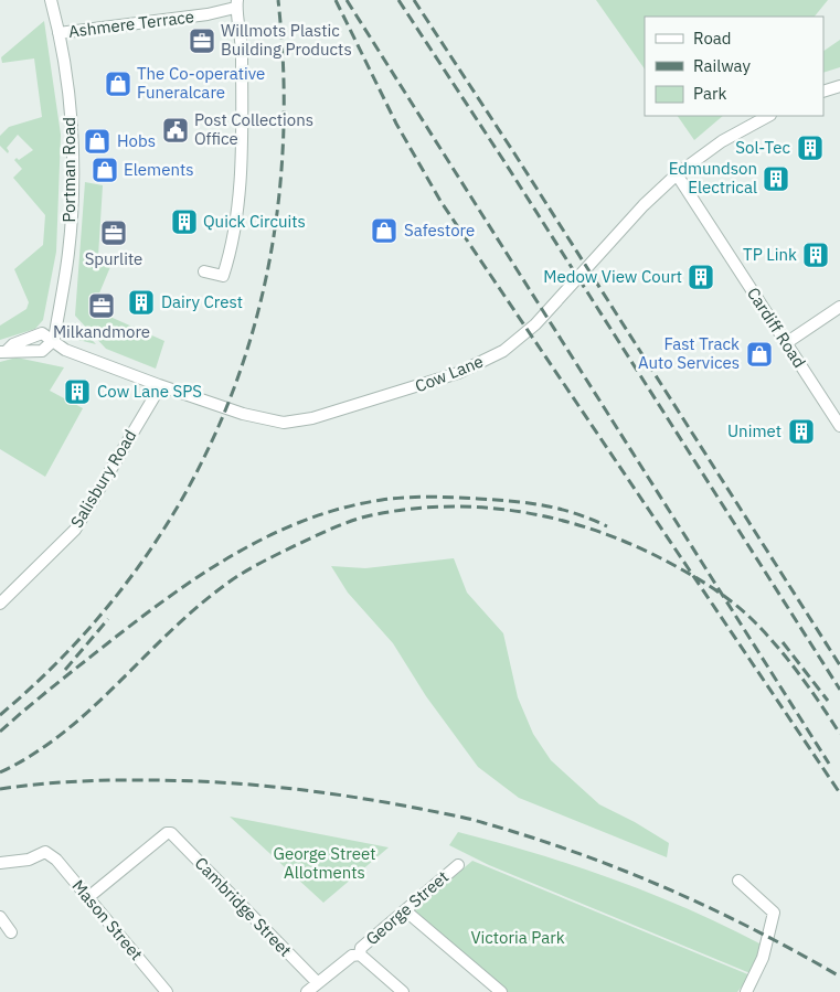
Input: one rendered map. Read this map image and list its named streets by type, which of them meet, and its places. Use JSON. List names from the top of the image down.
{
  "streets": {
    "street": [
      "Ashmere Terrace",
      "Portman Road",
      "Cardiff Road",
      "Cow Lane",
      "Salisbury Road",
      "Cambridge Street",
      "George Street",
      "Mason Street"
    ]
  },
  "crossings": [
    ["Ashmere Terrace", "Portman Road"],
    ["Portman Road", "Cow Lane"],
    ["Cardiff Road", "Cow Lane"],
    ["Cambridge Street", "George Street"],
    ["Cambridge Street", "Mason Street"]
  ],
  "parks": ["George Street Allotments", "Victoria Park"],
  "places": {
    "office": ["Willmots Plastic Building Products", "Spurlite", "Milkandmore"],
    "shop": [
      "The Co-operative Funeralcare",
      "Hobs",
      "Elements",
      "Safestore",
      "Fast Track Auto Services"
    ],
    "public building": ["Post Collections Office"],
    "building": [
      "Sol-Tec",
      "Edmundson Electrical",
      "Quick Circuits",
      "TP Link",
      "Medow View Court",
      "Dairy Crest",
      "Cow Lane SPS",
      "Unimet"
    ]
  },
  "legend": ["Road", "Railway", "Park"]
}
